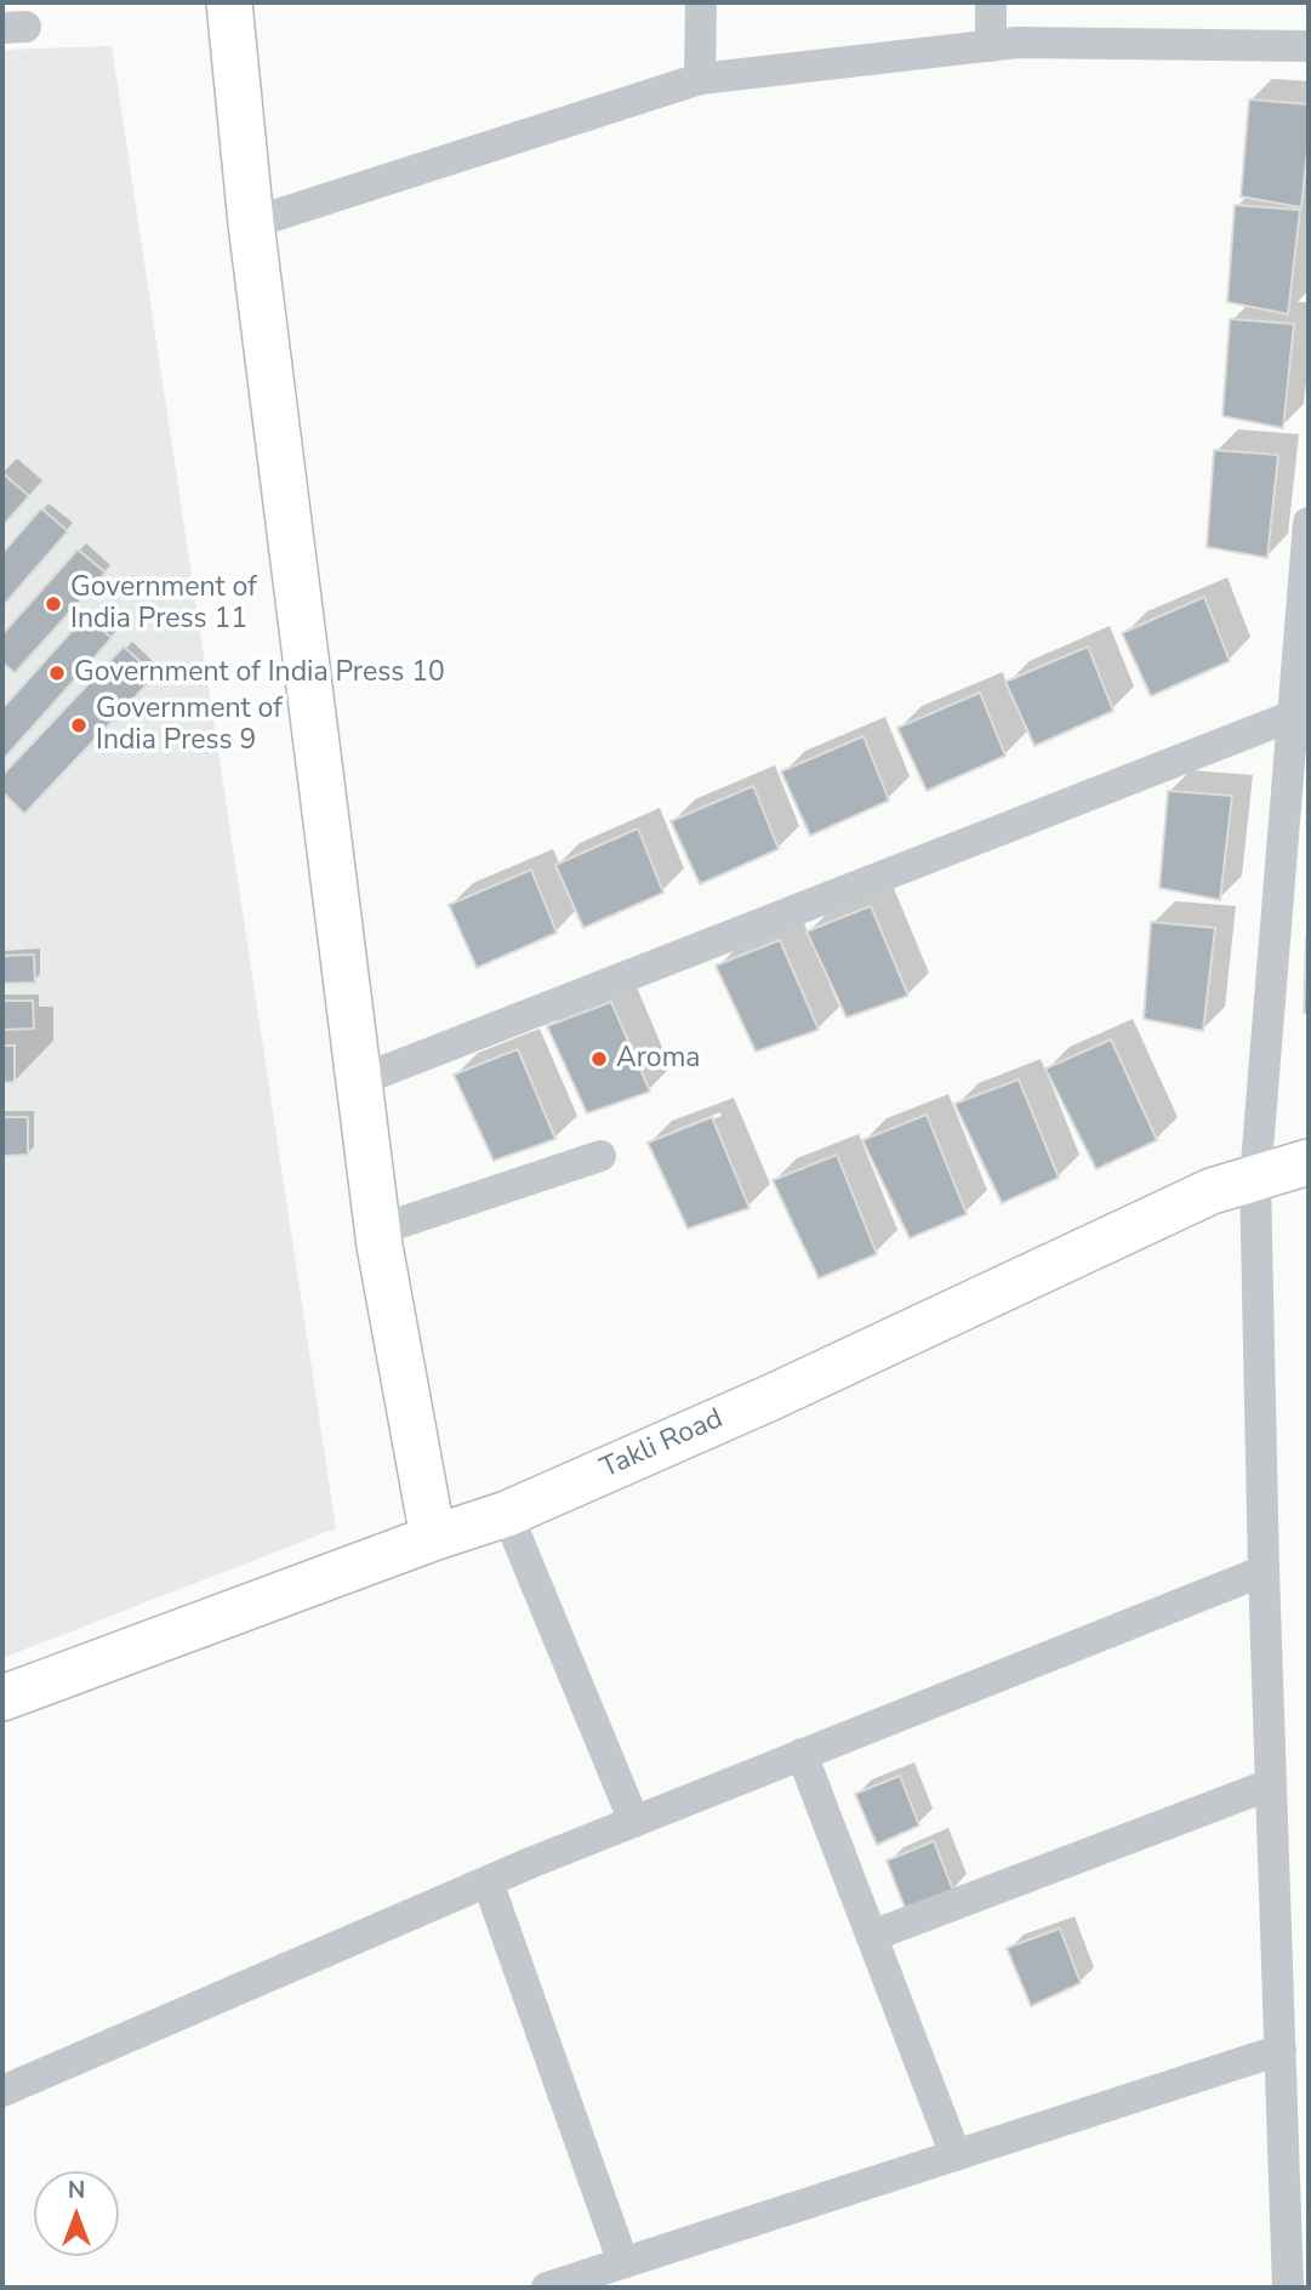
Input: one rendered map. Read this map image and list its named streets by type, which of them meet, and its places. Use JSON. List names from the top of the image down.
{
  "streets": {
    "main road": ["Takli Road"]
  },
  "places": [
    "Government of India Press 11",
    "Government of India Press 10",
    "Government of India Press 9",
    "Aroma"
  ],
  "north": "top"
}
